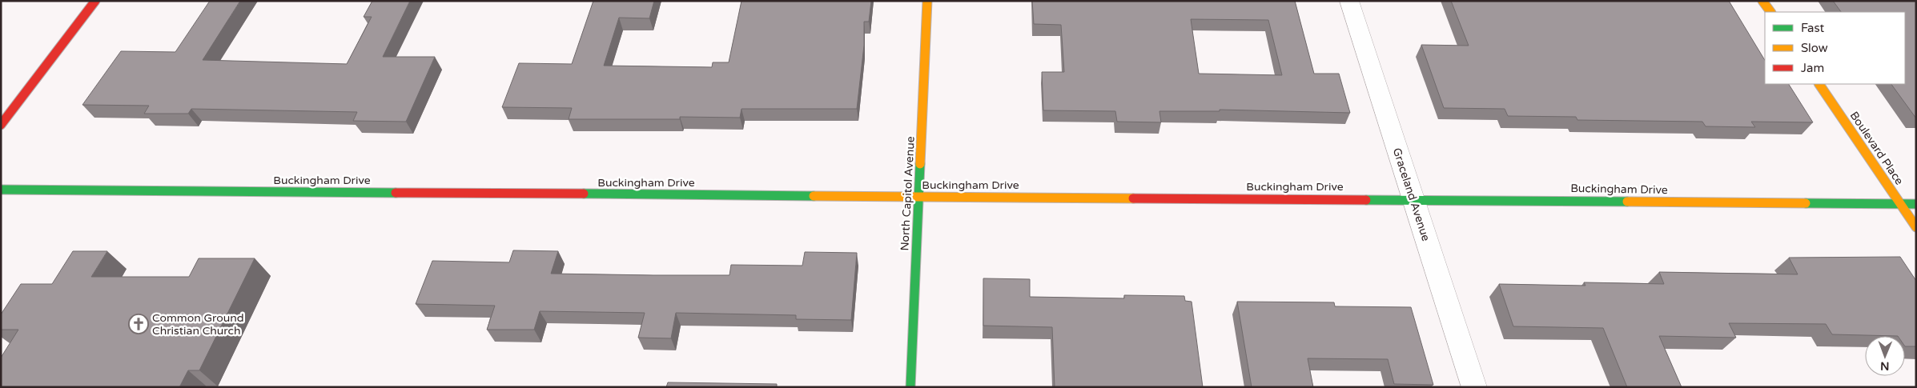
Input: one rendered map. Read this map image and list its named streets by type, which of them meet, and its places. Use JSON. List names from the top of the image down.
{
  "streets": {
    "street": [
      "Boulevard Place",
      "Buckingham Drive",
      "North Capitol Avenue",
      "Graceland Avenue"
    ]
  },
  "crossings": [
    ["Boulevard Place", "Buckingham Drive"],
    ["Buckingham Drive", "North Capitol Avenue"],
    ["Buckingham Drive", "Graceland Avenue"]
  ],
  "places": {
    "church": ["Common Ground Christian Church"]
  },
  "legend": ["Fast", "Slow", "Jam"],
  "north": "bottom"
}
